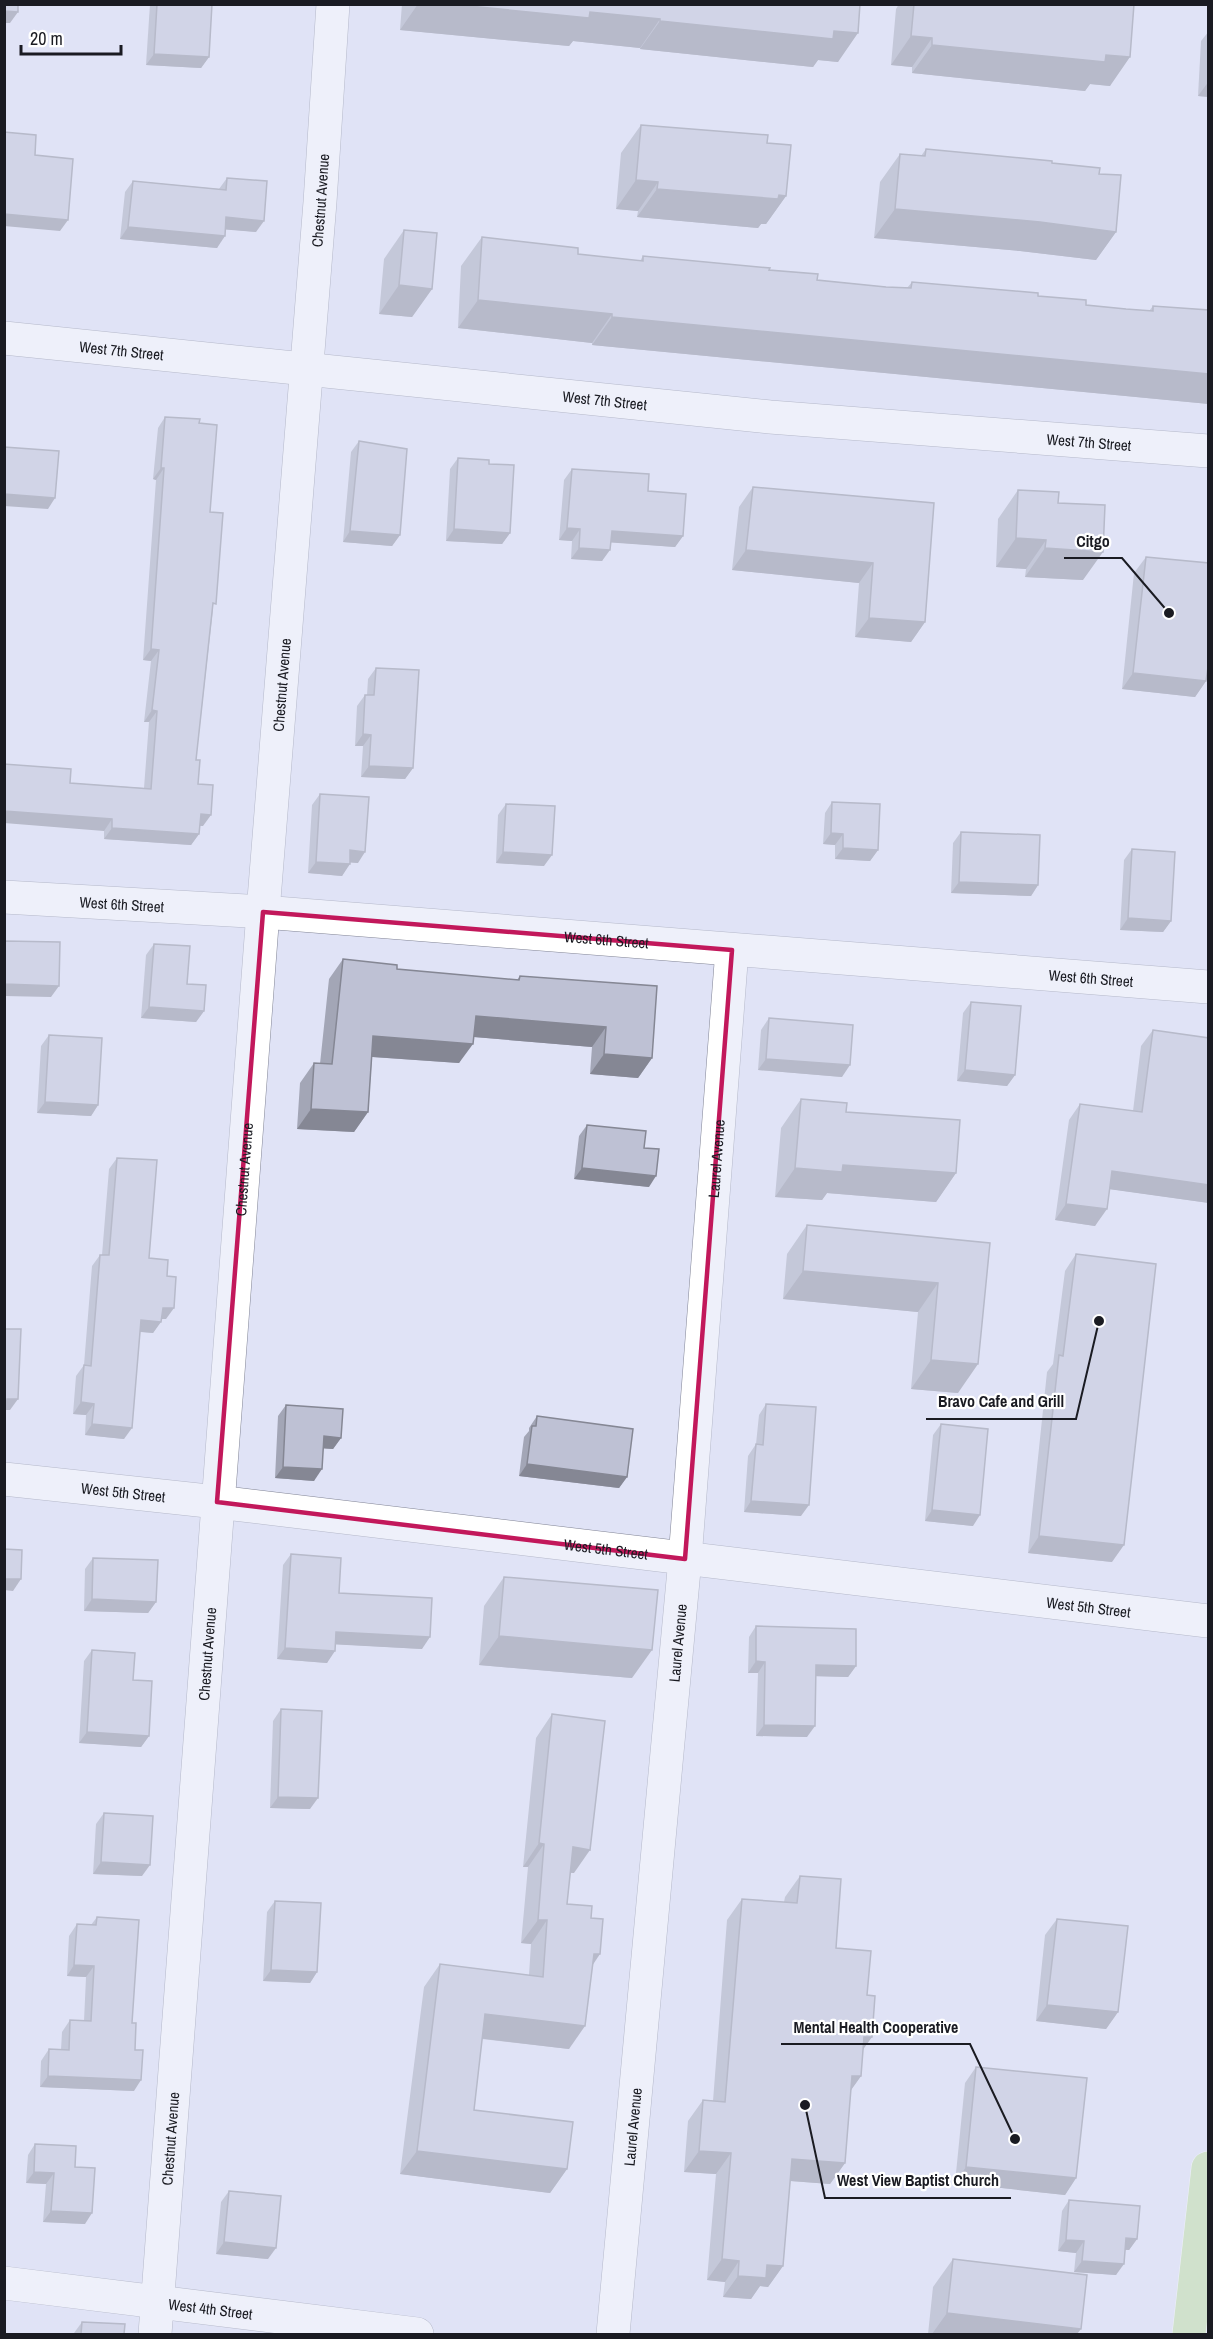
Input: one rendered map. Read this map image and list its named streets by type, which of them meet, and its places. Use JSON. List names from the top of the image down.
{
  "streets": {
    "street": [
      "Chestnut Avenue",
      "West 7th Street",
      "West 6th Street",
      "Laurel Avenue",
      "West 5th Street",
      "West 4th Street"
    ]
  },
  "crossings": [
    ["Chestnut Avenue", "West 7th Street"],
    ["Chestnut Avenue", "West 6th Street"],
    ["Chestnut Avenue", "West 5th Street"],
    ["Chestnut Avenue", "West 4th Street"],
    ["West 6th Street", "Laurel Avenue"],
    ["Laurel Avenue", "West 5th Street"]
  ],
  "places": [
    "Citgo",
    "Bravo Cafe and Grill",
    "West View Baptist Church",
    "Mental Health Cooperative"
  ],
  "scale_bar": "20 m"
}
